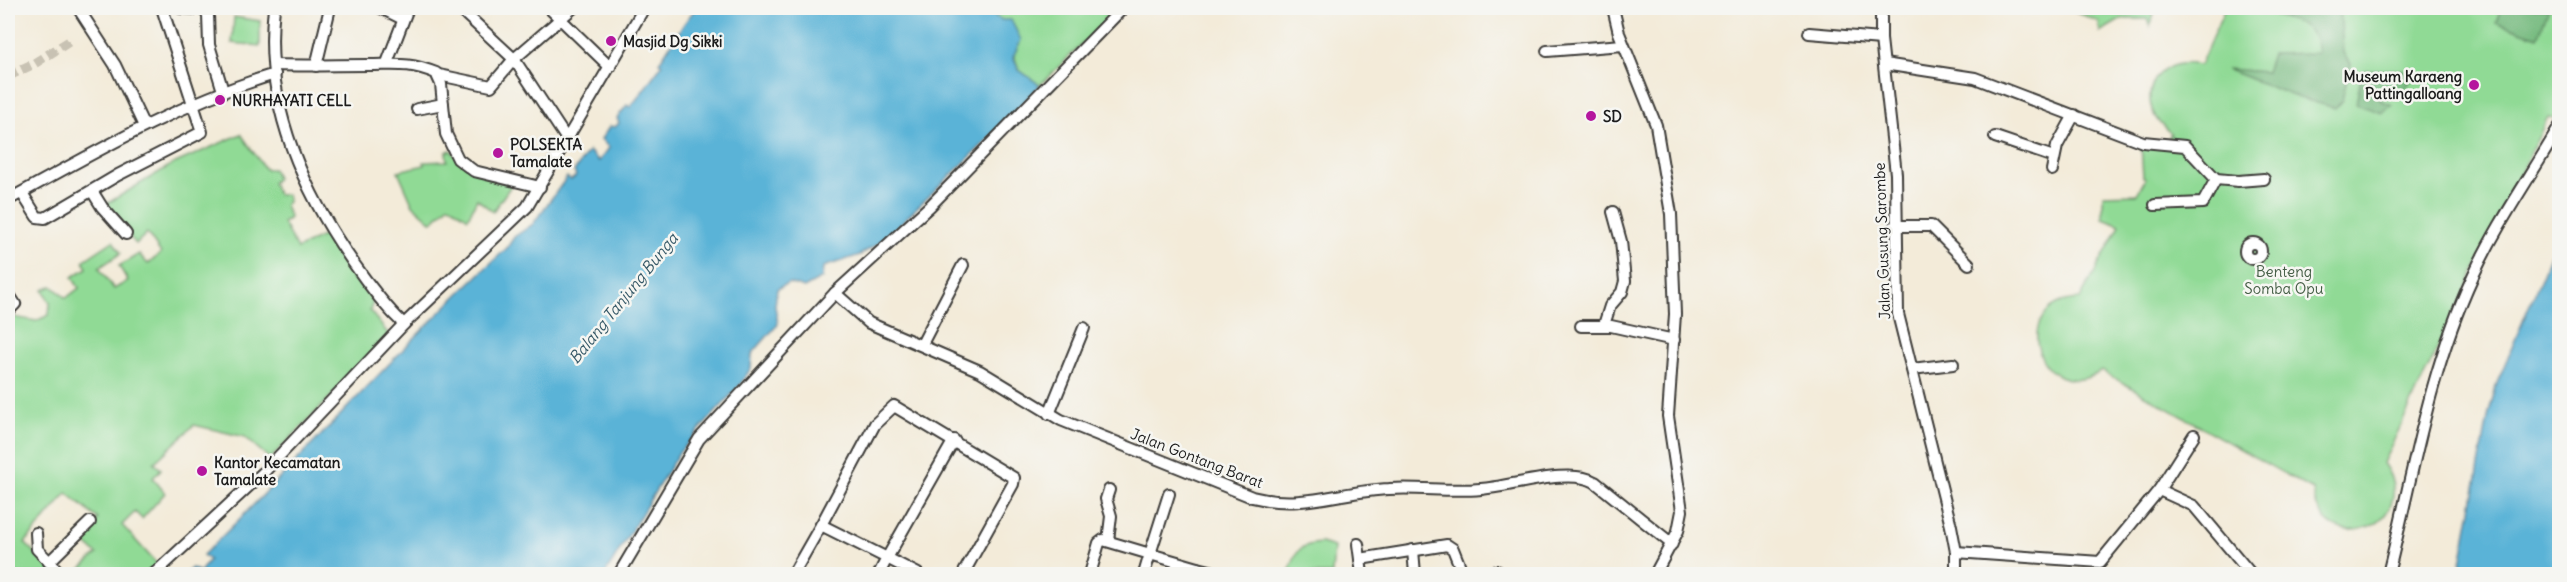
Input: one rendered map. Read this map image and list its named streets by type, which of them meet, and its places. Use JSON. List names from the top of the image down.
{
  "streets": {
    "street": ["Jalan Gusung Sarombe", "Jalan Gontang Barat"]
  },
  "water": ["Balang Tanjung Bunga"],
  "parks": ["Benteng Somba Opu"],
  "places": [
    "Masjid Dg Sikki",
    "Museum Karaeng Pattingalloang",
    "NURHAYATI CELL",
    "SD",
    "POLSEKTA Tamalate",
    "Kantor Kecamatan Tamalate"
  ]
}
